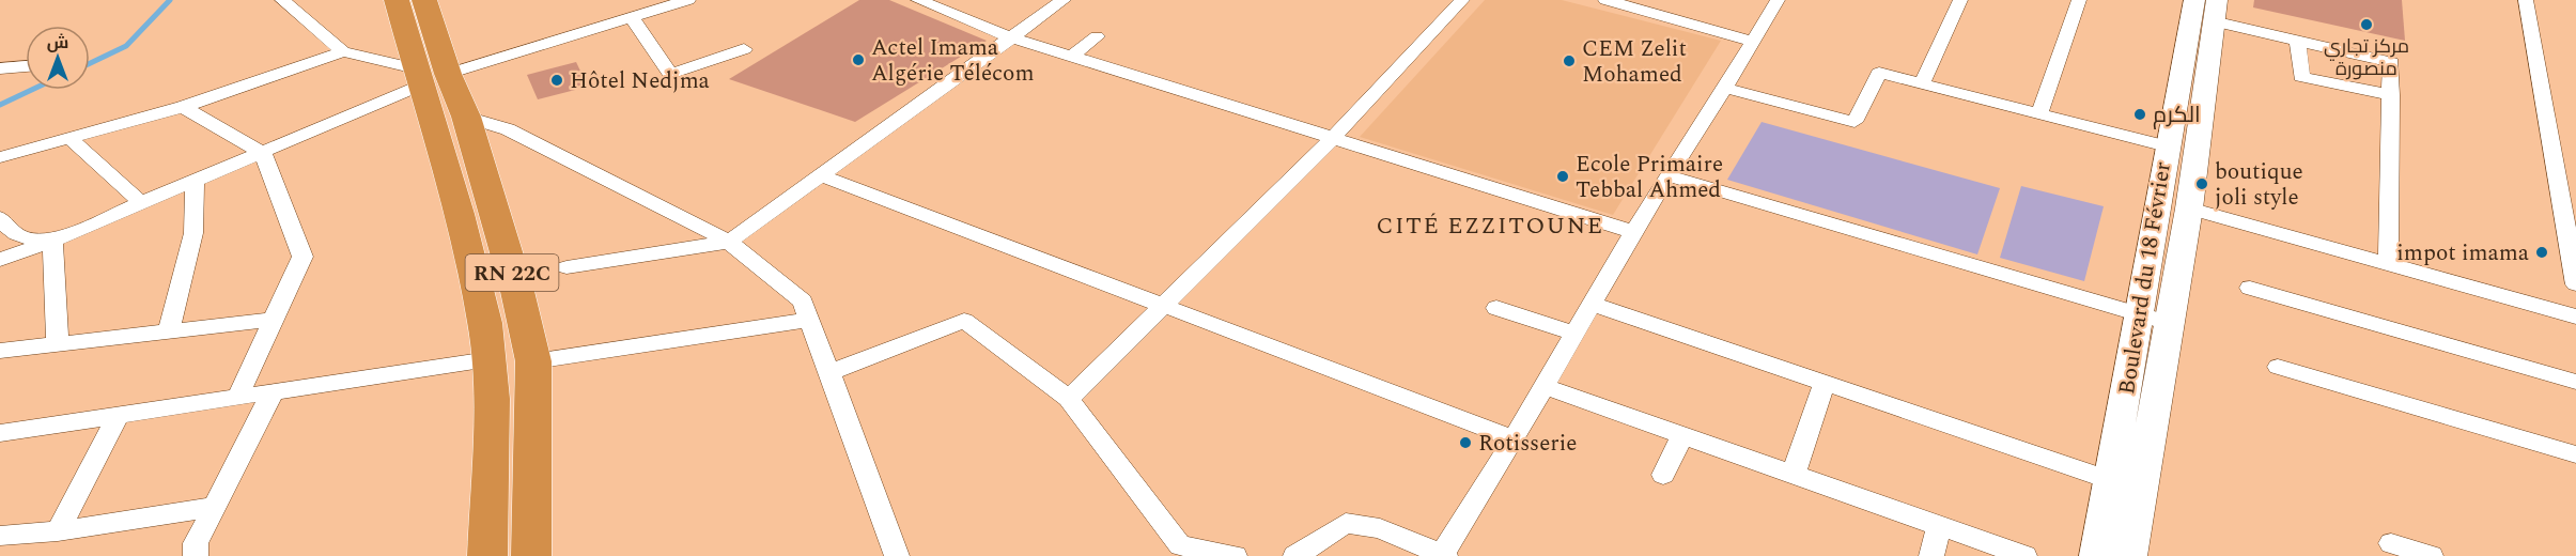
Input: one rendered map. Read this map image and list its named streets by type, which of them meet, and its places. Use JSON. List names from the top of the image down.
{
  "streets": {
    "highway": ["RN 22C"],
    "main road": ["Boulevard du 18 Février"]
  },
  "districts": ["CITÉ EZZITOUNE"],
  "places": [
    "مركز تجاري منصورة",
    "Actel Imama Algérie Télécom",
    "CEM Zelit Mohamed",
    "Hôtel Nedjma",
    "الكرم",
    "Ecole Primaire Tebbal Ahmed",
    "boutique joli style",
    "impot imama",
    "Rotisserie"
  ],
  "north": "top"
}
